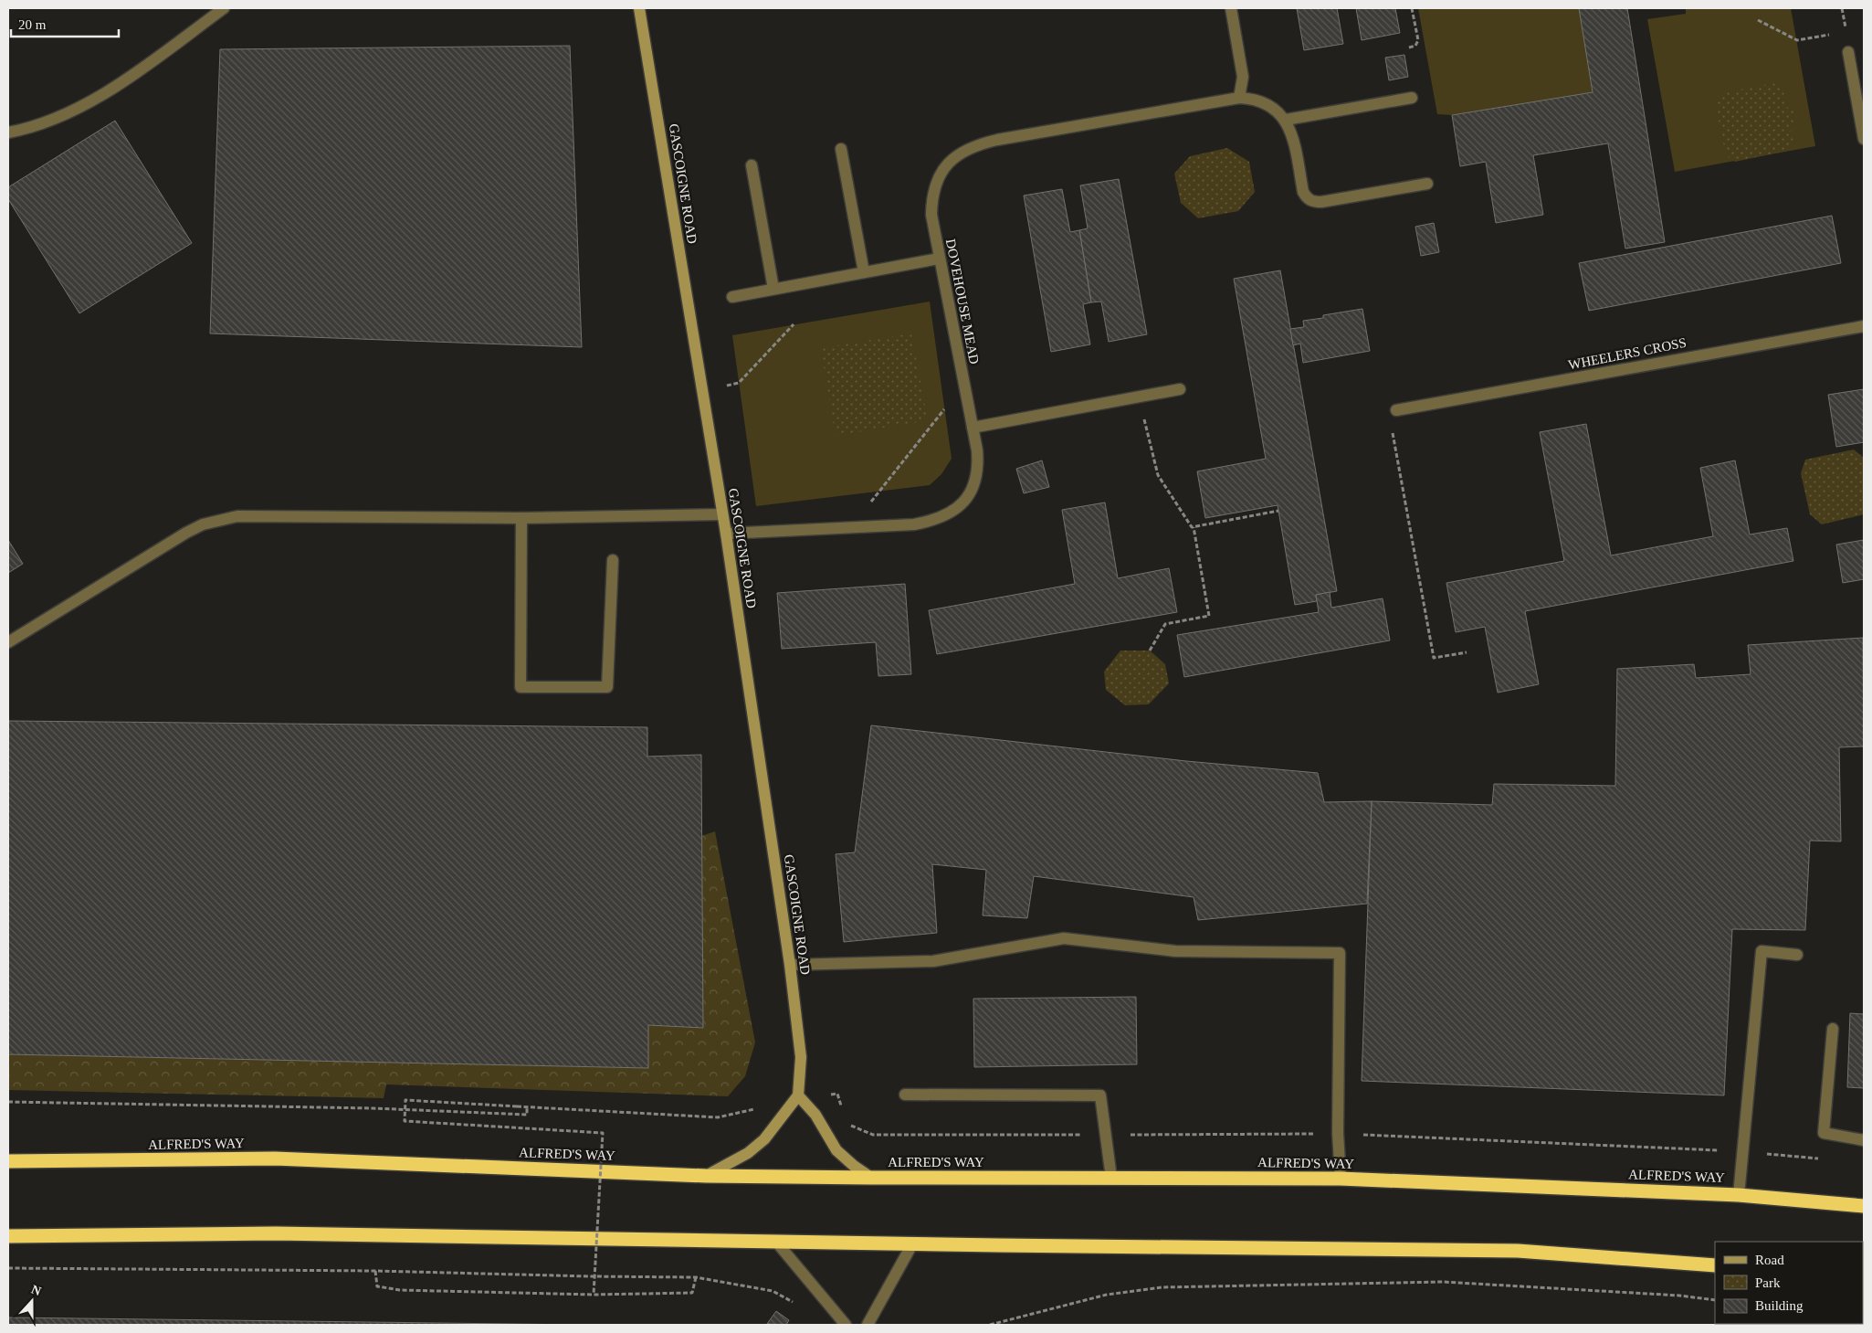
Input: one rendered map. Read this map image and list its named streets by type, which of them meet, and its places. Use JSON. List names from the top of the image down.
{
  "streets": {
    "highway": ["ALFRED'S WAY"],
    "street": ["GASCOIGNE ROAD", "DOVEHOUSE MEAD", "WHEELERS CROSS"]
  },
  "crossings": [
    ["GASCOIGNE ROAD", "DOVEHOUSE MEAD"]
  ],
  "legend": ["Road", "Park", "Building"],
  "scale_bar": "20 m",
  "north": "top"
}
